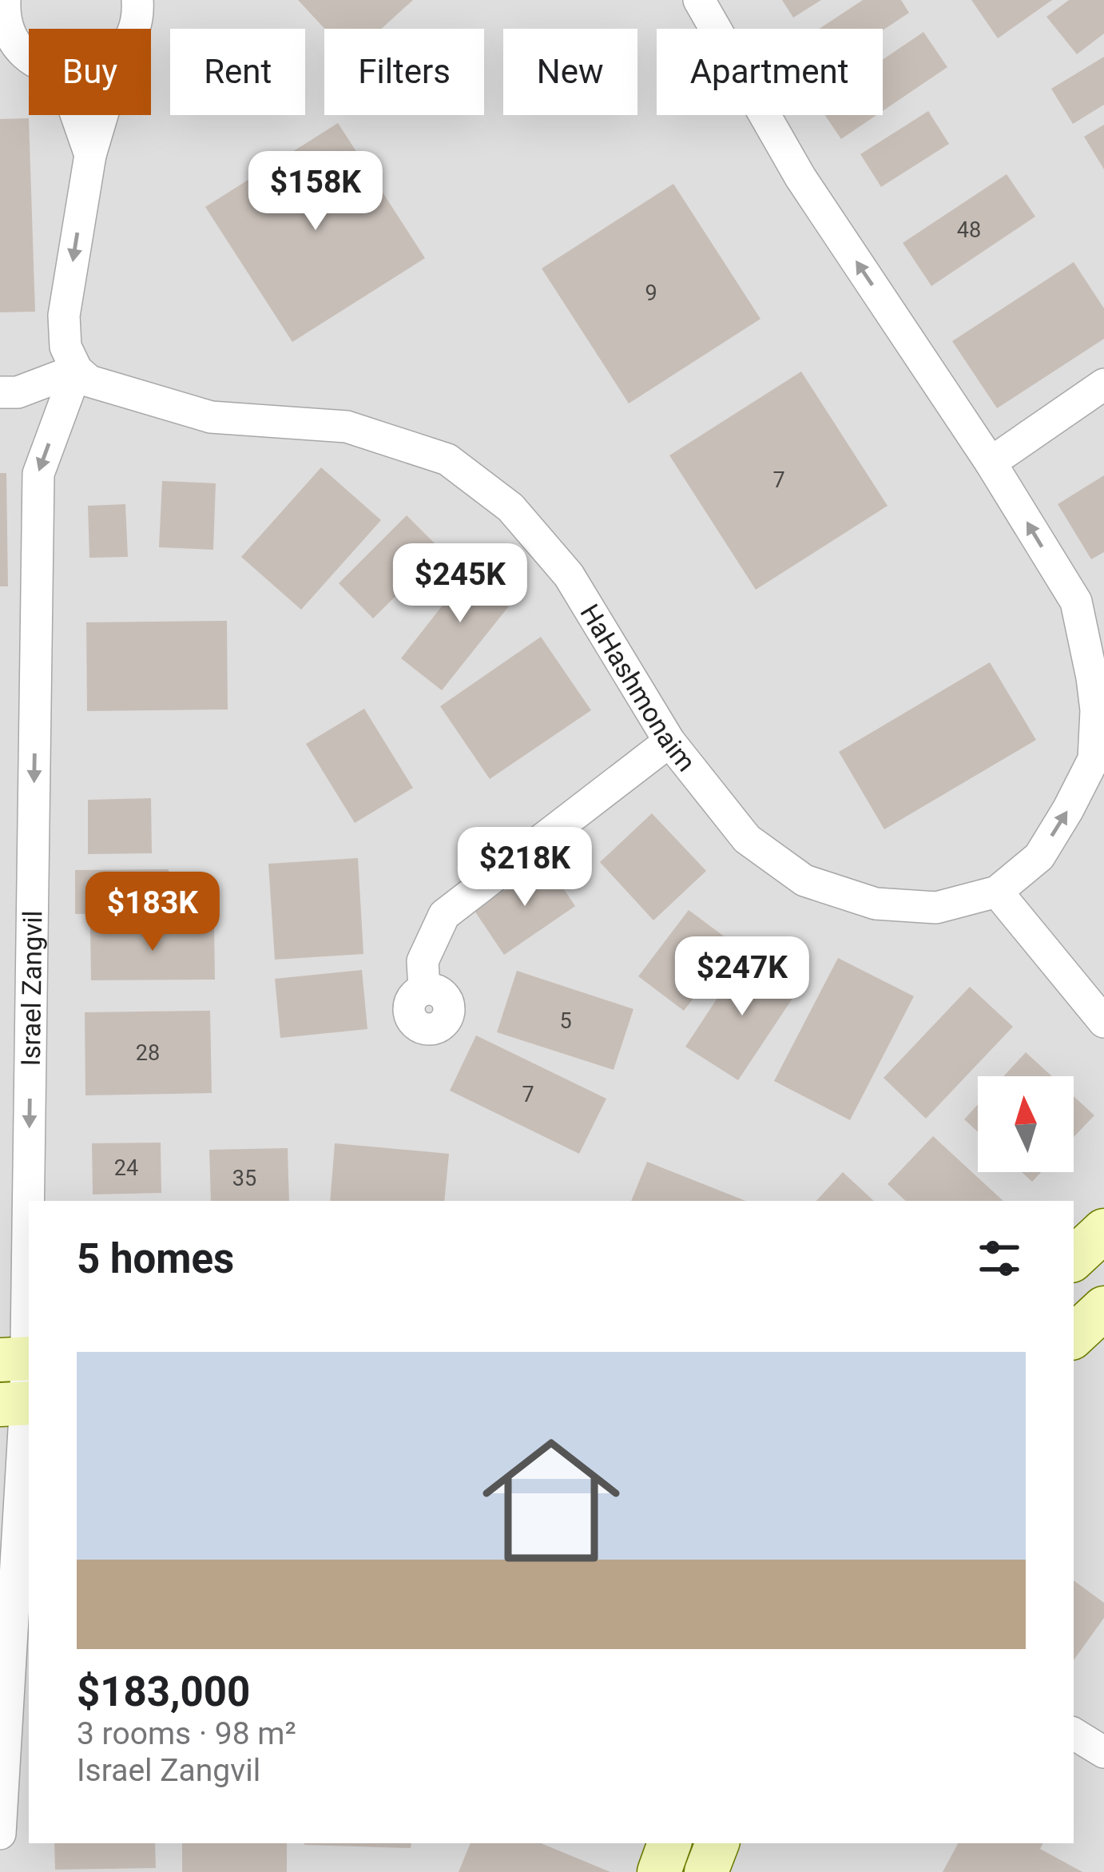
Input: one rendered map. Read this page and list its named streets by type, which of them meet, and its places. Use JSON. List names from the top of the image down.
{
  "streets": {
    "street": ["HaHashmonaim", "Israel Zangvil"]
  },
  "crossings": [
    ["HaHashmonaim", "Israel Zangvil"]
  ],
  "one_way": ["HaHashmonaim", "Israel Zangvil"],
  "house_numbers": [
    "48",
    "9",
    "7",
    "5",
    "28",
    "7",
    "24",
    "35"
  ],
  "north": "top",
  "page": {
    "chip": [
      "Buy",
      "Rent",
      "Filters",
      "New",
      "Apartment"
    ],
    "price": [
      "$158K",
      "$245K",
      "$218K",
      "$183K",
      "$247K"
    ],
    "heading": "5 homes",
    "list": [
      {
        "name": "$183,000",
        "note": "3 rooms · 98 m² · Israel Zangvil"
      }
    ]
  }
}
